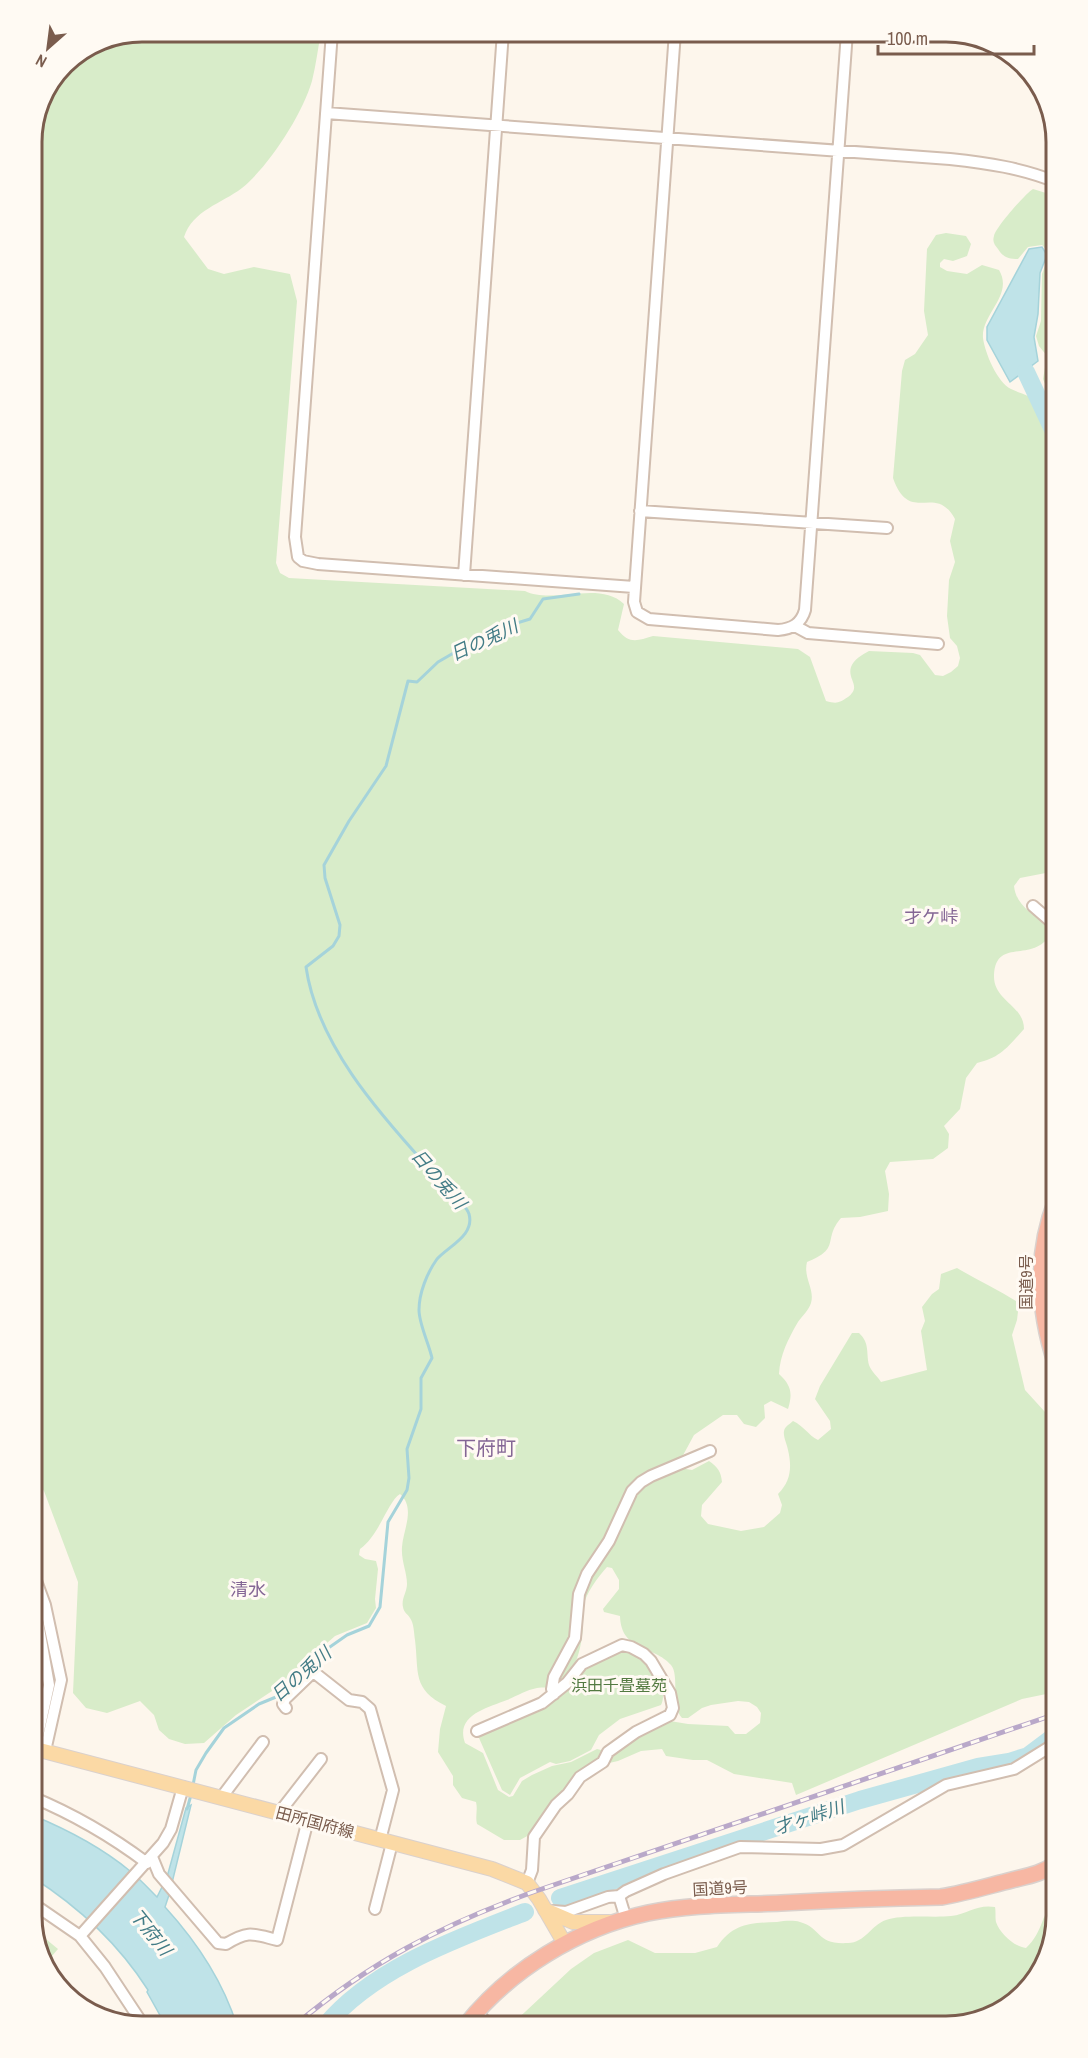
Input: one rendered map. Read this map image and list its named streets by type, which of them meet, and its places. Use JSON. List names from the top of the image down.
{
  "streets": {
    "highway": ["国道9号"],
    "main road": ["田所国府線"]
  },
  "districts": ["才ケ峠", "下府町", "清水"],
  "water": ["日の兎川", "才ヶ峠川", "下府川"],
  "parks": ["浜田千畳墓苑"],
  "scale_bar": "100 m",
  "north": "bottom left"
}
